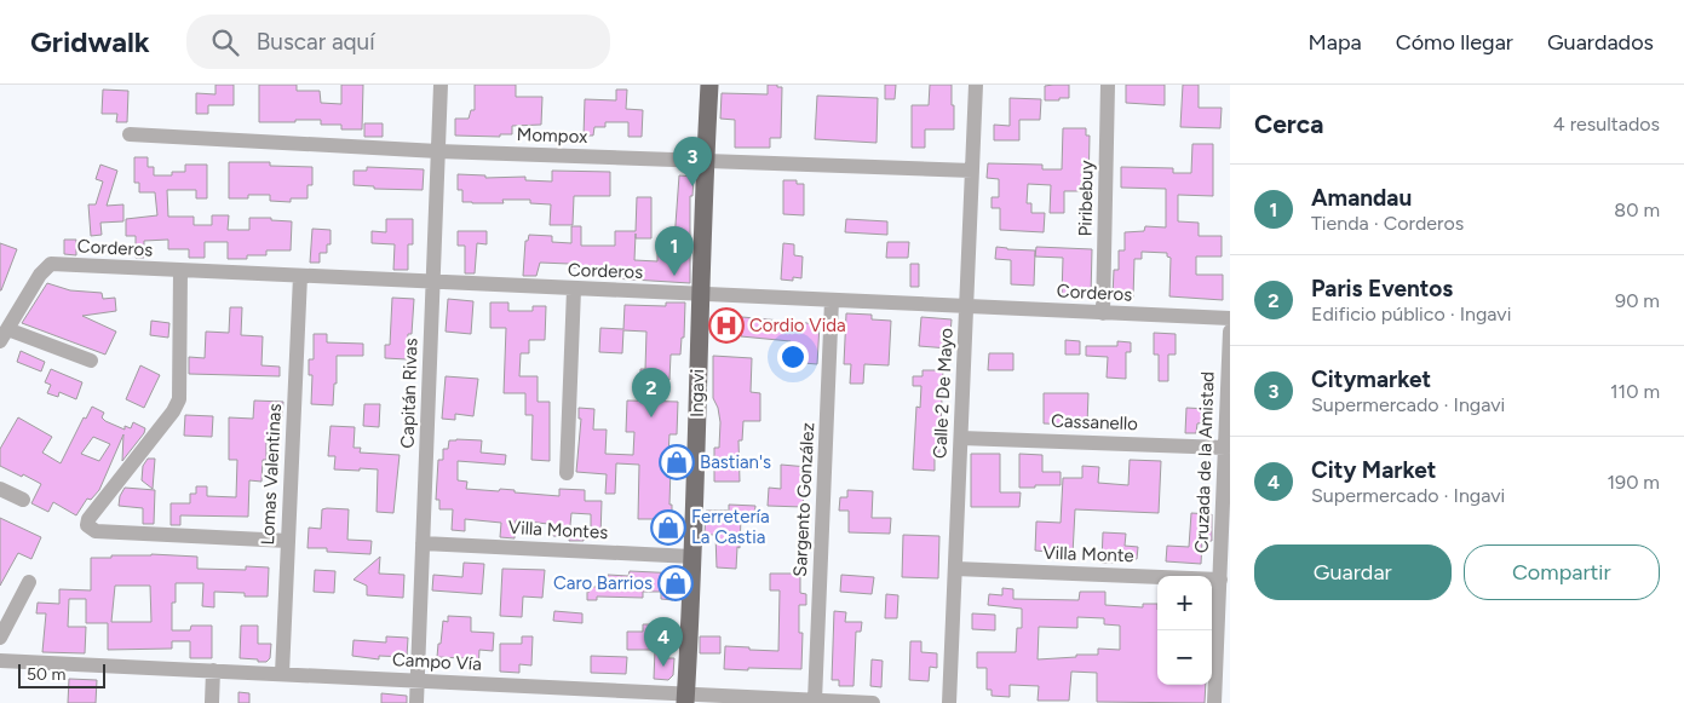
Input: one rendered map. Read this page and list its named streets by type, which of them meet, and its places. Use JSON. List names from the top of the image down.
{
  "streets": {
    "main road": ["Ingavi"],
    "street": [
      "Mompox",
      "Piribebuy",
      "Corderos",
      "Capitán Rivas",
      "Calle 2 De Mayo",
      "Cassanello",
      "Cruzada de la Amistad",
      "Lomas Valentinas",
      "Sargento González",
      "Villa Montes",
      "Villa Monte",
      "Campo Vía"
    ]
  },
  "crossings": [
    ["Mompox", "Capitán Rivas"],
    ["Mompox", "Ingavi"],
    ["Mompox", "Calle 2 De Mayo"],
    ["Piribebuy", "Corderos"],
    ["Corderos", "Capitán Rivas"],
    ["Corderos", "Ingavi"],
    ["Corderos", "Calle 2 De Mayo"],
    ["Corderos", "Lomas Valentinas"],
    ["Corderos", "Sargento González"],
    ["Capitán Rivas", "Villa Montes"],
    ["Capitán Rivas", "Campo Vía"],
    ["Ingavi", "Villa Montes"],
    ["Ingavi", "Campo Vía"],
    ["Calle 2 De Mayo", "Cassanello"],
    ["Calle 2 De Mayo", "Villa Monte"],
    ["Cassanello", "Cruzada de la Amistad"],
    ["Cruzada de la Amistad", "Villa Monte"],
    ["Lomas Valentinas", "Campo Vía"],
    ["Sargento González", "Campo Vía"]
  ],
  "places": {
    "hospital": ["Cordio Vida"],
    "shop": ["Bastian's", "Ferretería La Castia", "Caro Barrios"]
  },
  "scale_bar": "50 m",
  "page": {
    "header": "Gridwalk",
    "search": "Buscar aquí",
    "nav": ["Mapa", "Cómo llegar", "Guardados"],
    "heading": ["Cerca", "4 resultados"],
    "pins": [
      "3",
      "1",
      "2",
      "4"
    ],
    "list": [
      {
        "mark": "1",
        "name": "Amandau",
        "note": "Tienda · Corderos",
        "value": "80 m"
      },
      {
        "mark": "2",
        "name": "Paris Eventos",
        "note": "Edificio público · Ingavi",
        "value": "90 m"
      },
      {
        "mark": "3",
        "name": "Citymarket",
        "note": "Supermercado · Ingavi",
        "value": "110 m"
      },
      {
        "mark": "4",
        "name": "City Market",
        "note": "Supermercado · Ingavi",
        "value": "190 m"
      }
    ],
    "buttons": ["Guardar", "Compartir"],
    "map_buttons": ["+", "−"],
    "scale": "50 m"
  }
}
